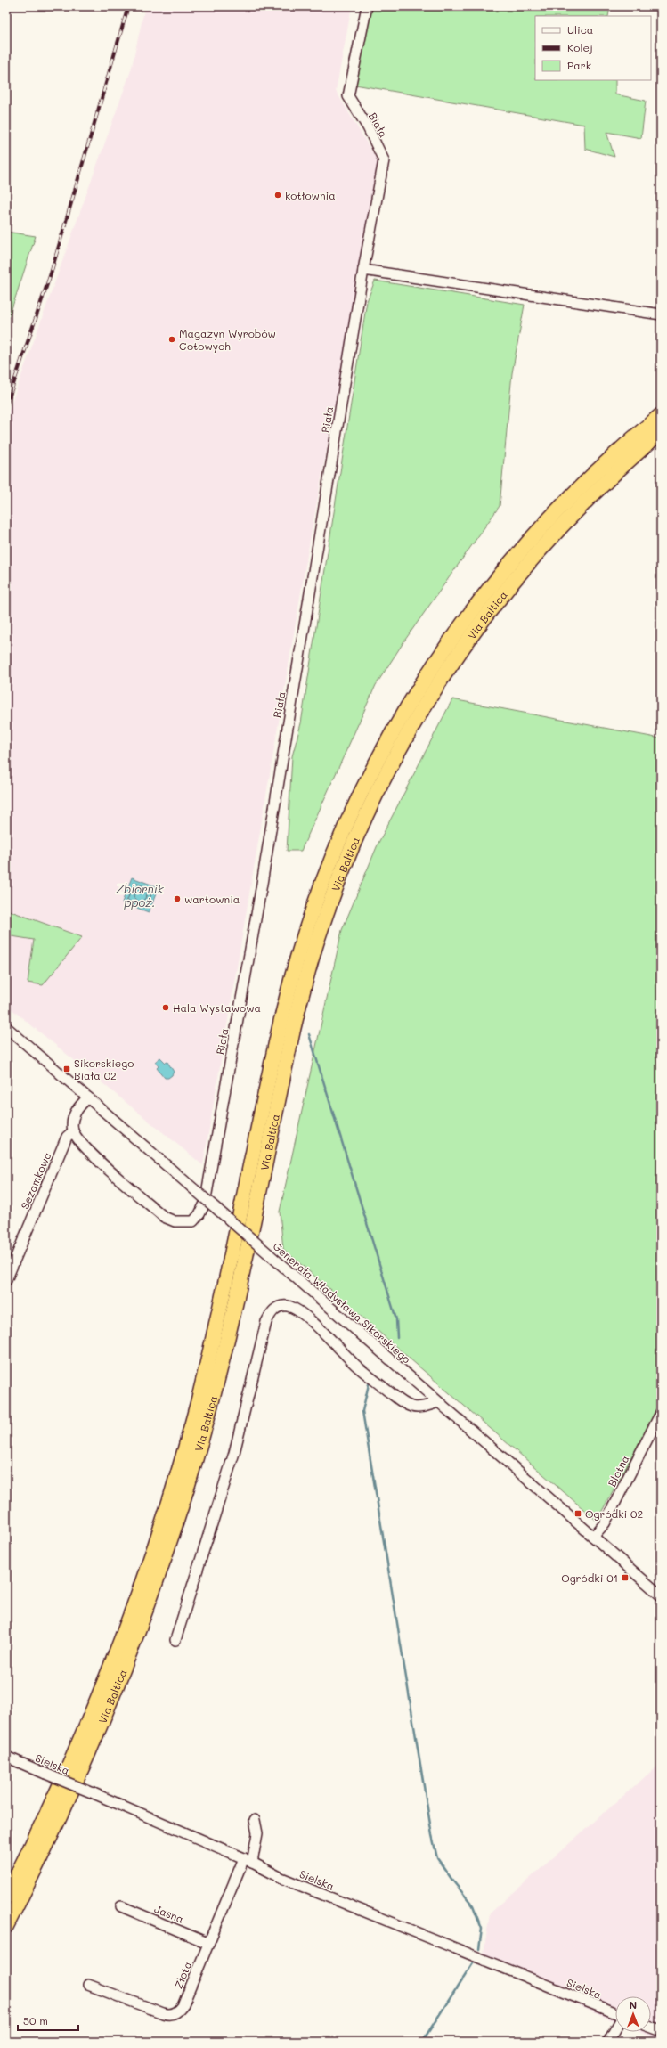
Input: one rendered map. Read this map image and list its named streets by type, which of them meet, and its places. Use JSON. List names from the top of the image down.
{
  "streets": {
    "highway": ["Via Baltica"],
    "street": [
      "Biała",
      "Sezamkowa",
      "Generała Władysława Sikorskiego",
      "Błotna",
      "Sielska",
      "Jasna",
      "Złota"
    ]
  },
  "crossings": [
    ["Biała", "Sezamkowa"],
    ["Generała Władysława Sikorskiego", "Błotna"],
    ["Sielska", "Złota"],
    ["Jasna", "Złota"]
  ],
  "water": ["Zbiornik ppoż."],
  "places": {
    "other": [
      "kotłownia",
      "Magazyn Wyrobów Gotowych",
      "wartownia",
      "Hala Wystawowa"
    ],
    "transit": ["Sikorskiego Biała 02", "Ogródki 02", "Ogródki 01"]
  },
  "legend": ["Ulica", "Kolej", "Park"],
  "scale_bar": "50 m",
  "north": "top"
}
